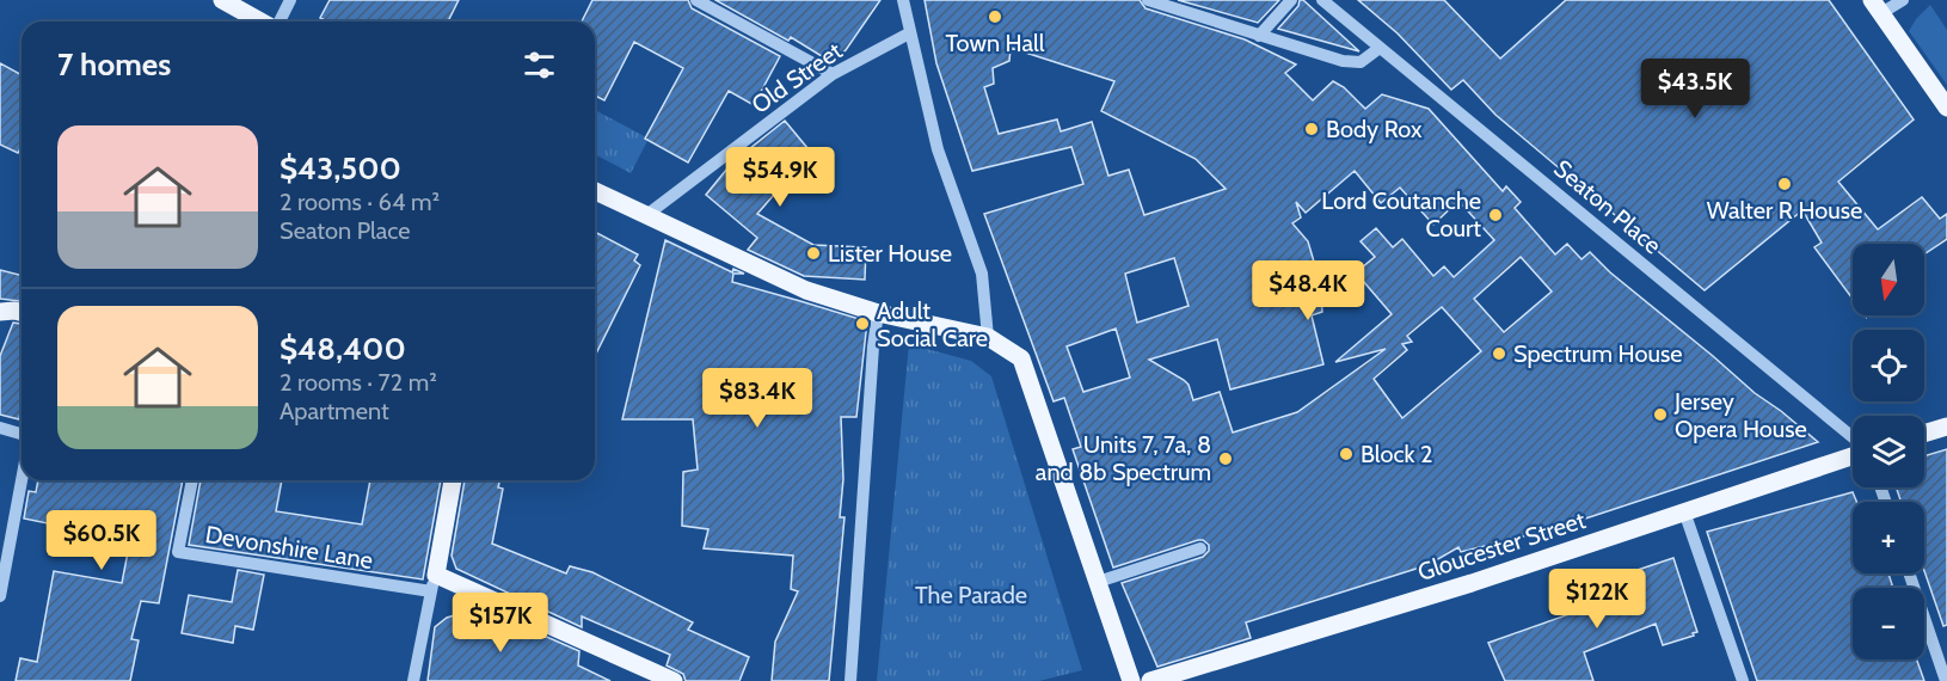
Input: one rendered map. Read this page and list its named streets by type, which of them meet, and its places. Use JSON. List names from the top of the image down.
{
  "streets": {
    "main road": ["Gloucester Street"],
    "street": ["Old Street", "Seaton Place", "Devonshire Lane"]
  },
  "parks": ["The Parade"],
  "places": [
    "Town Hall",
    "Body Rox",
    "Walter R House",
    "Lord Coutanche Court",
    "Lister House",
    "Adult Social Care",
    "Spectrum House",
    "Jersey Opera House",
    "Block 2",
    "Units 7, 7a, 8 and 8b Spectrum"
  ],
  "north": "bottom",
  "page": {
    "heading": "7 homes",
    "price": [
      "$43.5K",
      "$54.9K",
      "$48.4K",
      "$83.4K",
      "$60.5K",
      "$122K",
      "$157K"
    ],
    "list": [
      {
        "name": "$43,500",
        "note": "2 rooms · 64 m² · Seaton Place"
      },
      {
        "name": "$48,400",
        "note": "2 rooms · 72 m² · Apartment"
      }
    ],
    "map_buttons": ["+", "−"]
  }
}
